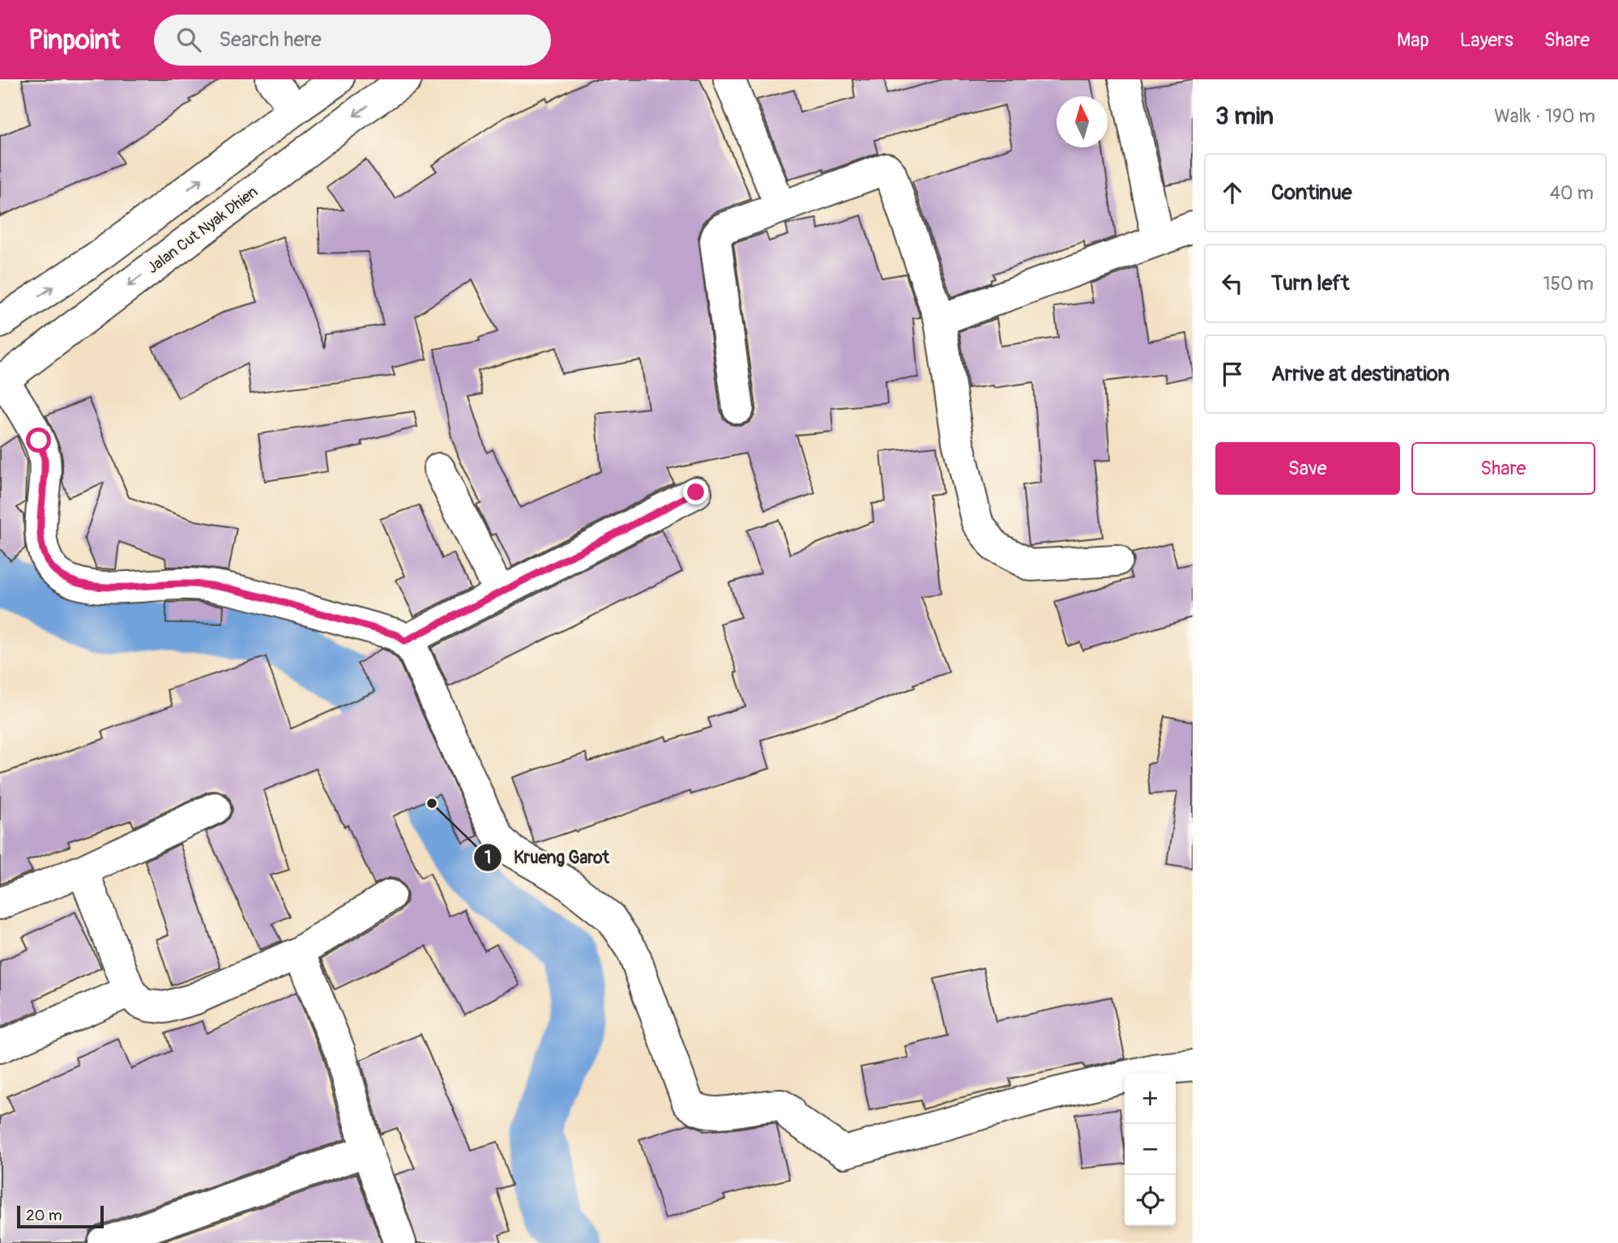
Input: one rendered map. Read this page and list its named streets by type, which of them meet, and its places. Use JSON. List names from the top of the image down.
{
  "streets": {
    "main road": ["Jalan Cut Nyak Dhien"]
  },
  "places": ["Krueng Garot"],
  "scale_bar": "20 m",
  "north": "top",
  "page": {
    "header": "Pinpoint",
    "search": "Search here",
    "nav": ["Map", "Layers", "Share"],
    "heading": ["3 min", "Walk · 190 m"],
    "list": [
      ["Continue", "40 m"],
      ["Turn left", "150 m"],
      "Arrive at destination"
    ],
    "buttons": ["Save", "Share"],
    "map_buttons": ["+", "−"],
    "scale": "20 m"
  }
}
